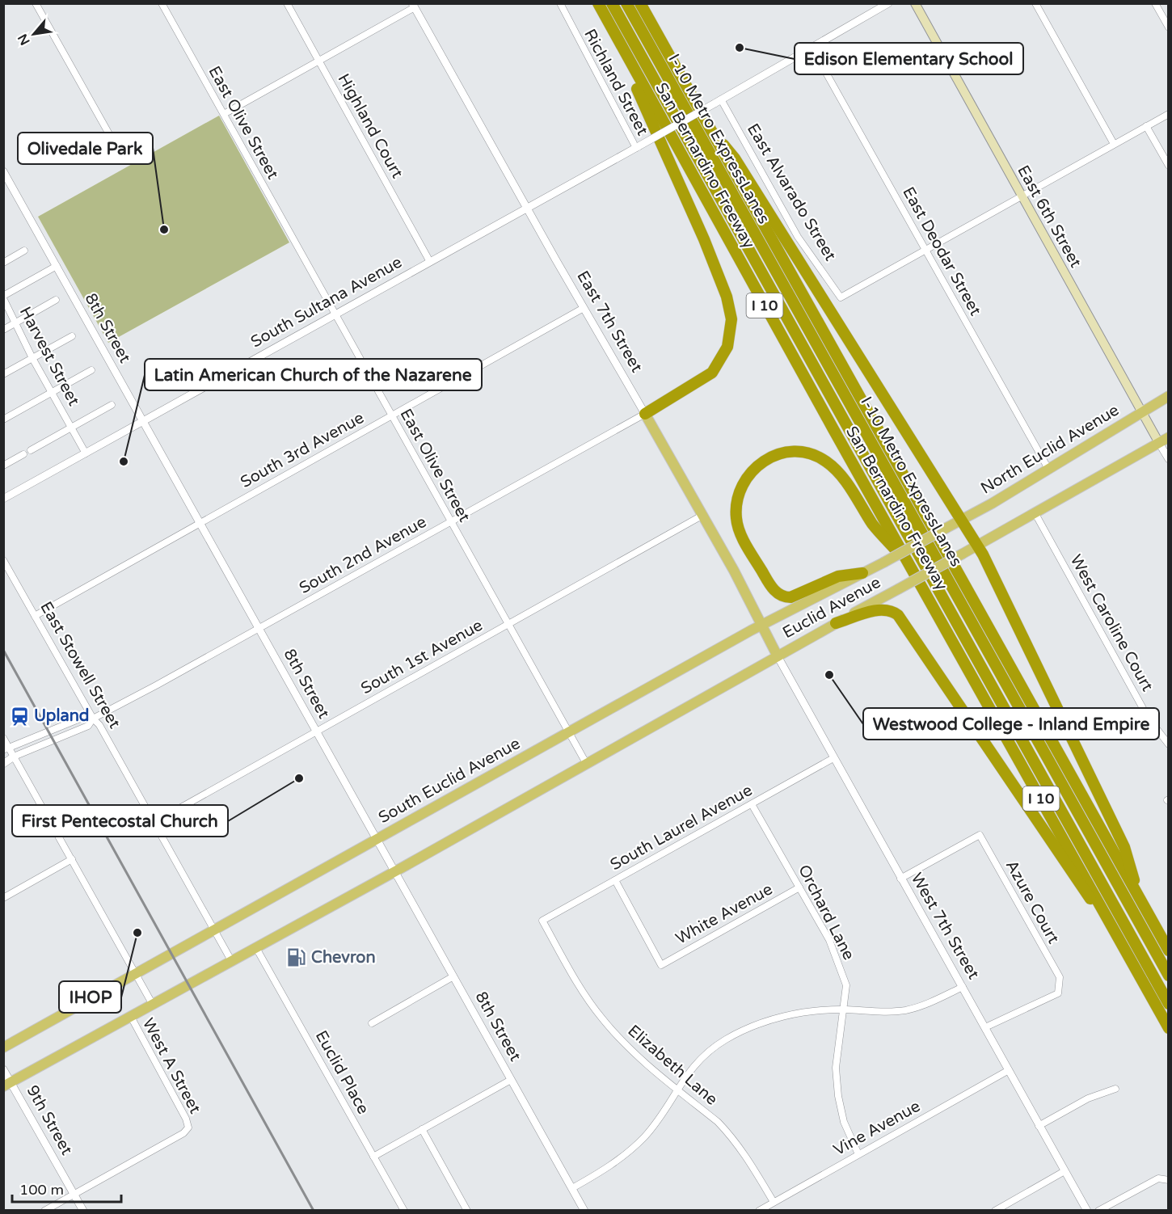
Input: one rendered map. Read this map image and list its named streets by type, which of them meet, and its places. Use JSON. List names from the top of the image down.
{
  "streets": {
    "highway": ["I-10 Metro ExpressLanes", "San Bernardino Freeway", "I 10"],
    "main road": [
      "East 6th Street",
      "East 7th Street",
      "North Euclid Avenue",
      "Euclid Avenue",
      "South Euclid Avenue"
    ],
    "street": [
      "Richland Street",
      "East Olive Street",
      "Highland Court",
      "East Alvarado Street",
      "East Deodar Street",
      "South Sultana Avenue",
      "8th Street",
      "Harvest Street",
      "South 3rd Avenue",
      "South 2nd Avenue",
      "West Caroline Court",
      "South 1st Avenue",
      "East Stowell Street",
      "South Laurel Avenue",
      "Azure Court",
      "Orchard Lane",
      "White Avenue",
      "West 7th Street",
      "Elizabeth Lane",
      "West A Street",
      "Euclid Place",
      "9th Street",
      "Vine Avenue"
    ]
  },
  "crossings": [
    ["Richland Street", "South Sultana Avenue"],
    ["East Olive Street", "South Sultana Avenue"],
    ["East Olive Street", "South 3rd Avenue"],
    ["East Olive Street", "South 2nd Avenue"],
    ["East Olive Street", "Euclid Avenue"],
    ["East Olive Street", "South 1st Avenue"],
    ["East Olive Street", "South Euclid Avenue"],
    ["Highland Court", "South Sultana Avenue"],
    ["East Alvarado Street", "East Deodar Street"],
    ["East Alvarado Street", "South Sultana Avenue"],
    ["East 6th Street", "North Euclid Avenue"],
    ["East Deodar Street", "South Sultana Avenue"],
    ["East Deodar Street", "North Euclid Avenue"],
    ["South Sultana Avenue", "East 7th Street"],
    ["South Sultana Avenue", "8th Street"],
    ["South Sultana Avenue", "Harvest Street"],
    ["East 7th Street", "South 3rd Avenue"],
    ["East 7th Street", "South 2nd Avenue"],
    ["East 7th Street", "Euclid Avenue"],
    ["East 7th Street", "South 1st Avenue"],
    ["East 7th Street", "West 7th Street"],
    ["8th Street", "South 3rd Avenue"],
    ["8th Street", "South 2nd Avenue"],
    ["8th Street", "South 1st Avenue"],
    ["8th Street", "South Euclid Avenue"],
    ["North Euclid Avenue", "Euclid Avenue"],
    ["South 3rd Avenue", "East Stowell Street"],
    ["South 2nd Avenue", "East Stowell Street"],
    ["Euclid Avenue", "South Euclid Avenue"],
    ["Euclid Avenue", "West 7th Street"],
    ["South 1st Avenue", "East Stowell Street"],
    ["East Stowell Street", "South Euclid Avenue"],
    ["South Laurel Avenue", "Orchard Lane"],
    ["South Laurel Avenue", "White Avenue"],
    ["South Laurel Avenue", "West 7th Street"],
    ["South Laurel Avenue", "Elizabeth Lane"],
    ["Azure Court", "West 7th Street"],
    ["Orchard Lane", "White Avenue"],
    ["Orchard Lane", "Vine Avenue"],
    ["West 7th Street", "Vine Avenue"],
    ["Elizabeth Lane", "Vine Avenue"],
    ["West A Street", "9th Street"]
  ],
  "places": {
    "other": [
      "Edison Elementary School",
      "Olivedale Park",
      "Latin American Church of the Nazarene",
      "Westwood College - Inland Empire",
      "First Pentecostal Church",
      "IHOP"
    ],
    "station": ["Upland"],
    "fuel station": ["Chevron"]
  },
  "scale_bar": "100 m",
  "north": "bottom left"
}
